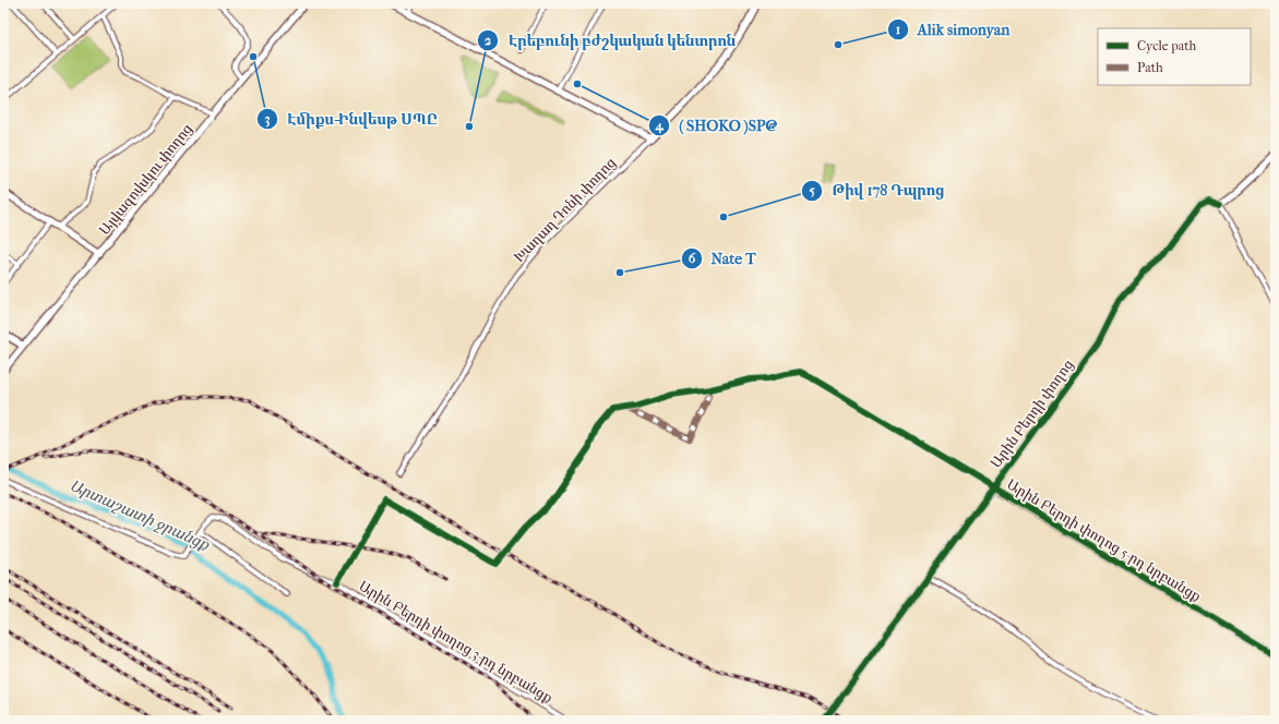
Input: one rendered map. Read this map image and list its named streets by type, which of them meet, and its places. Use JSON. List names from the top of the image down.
{
  "streets": {
    "street": [
      "Այվազովսկու փողոց",
      "Խաղաղ Դոնի փողոց",
      "Արին Բերդի փողոց",
      "Արին Բերդի փողոց 5-րդ նրբանցք",
      "Արին Բերդի փողոց 3-րդ նրբանցք"
    ]
  },
  "crossings": [
    ["Արին Բերդի փողոց", "Արին Բերդի փողոց 5-րդ նրբանցք"],
    ["Արին Բերդի փողոց 5-րդ նրբանցք", "Արին Բերդի փողոց 3-րդ նրբանցք"]
  ],
  "water": ["Արտաշատի ջրանցք"],
  "places": [
    "Alik simonyan",
    "Էմիքս-Ինվեսթ ՍՊԸ",
    "( SHOKO )SP@",
    "Էրեբունի բժշկական կենտրոն",
    "Թիվ 178 Դպրոց",
    "Nate T"
  ],
  "legend": ["Cycle path", "Path"]
}
